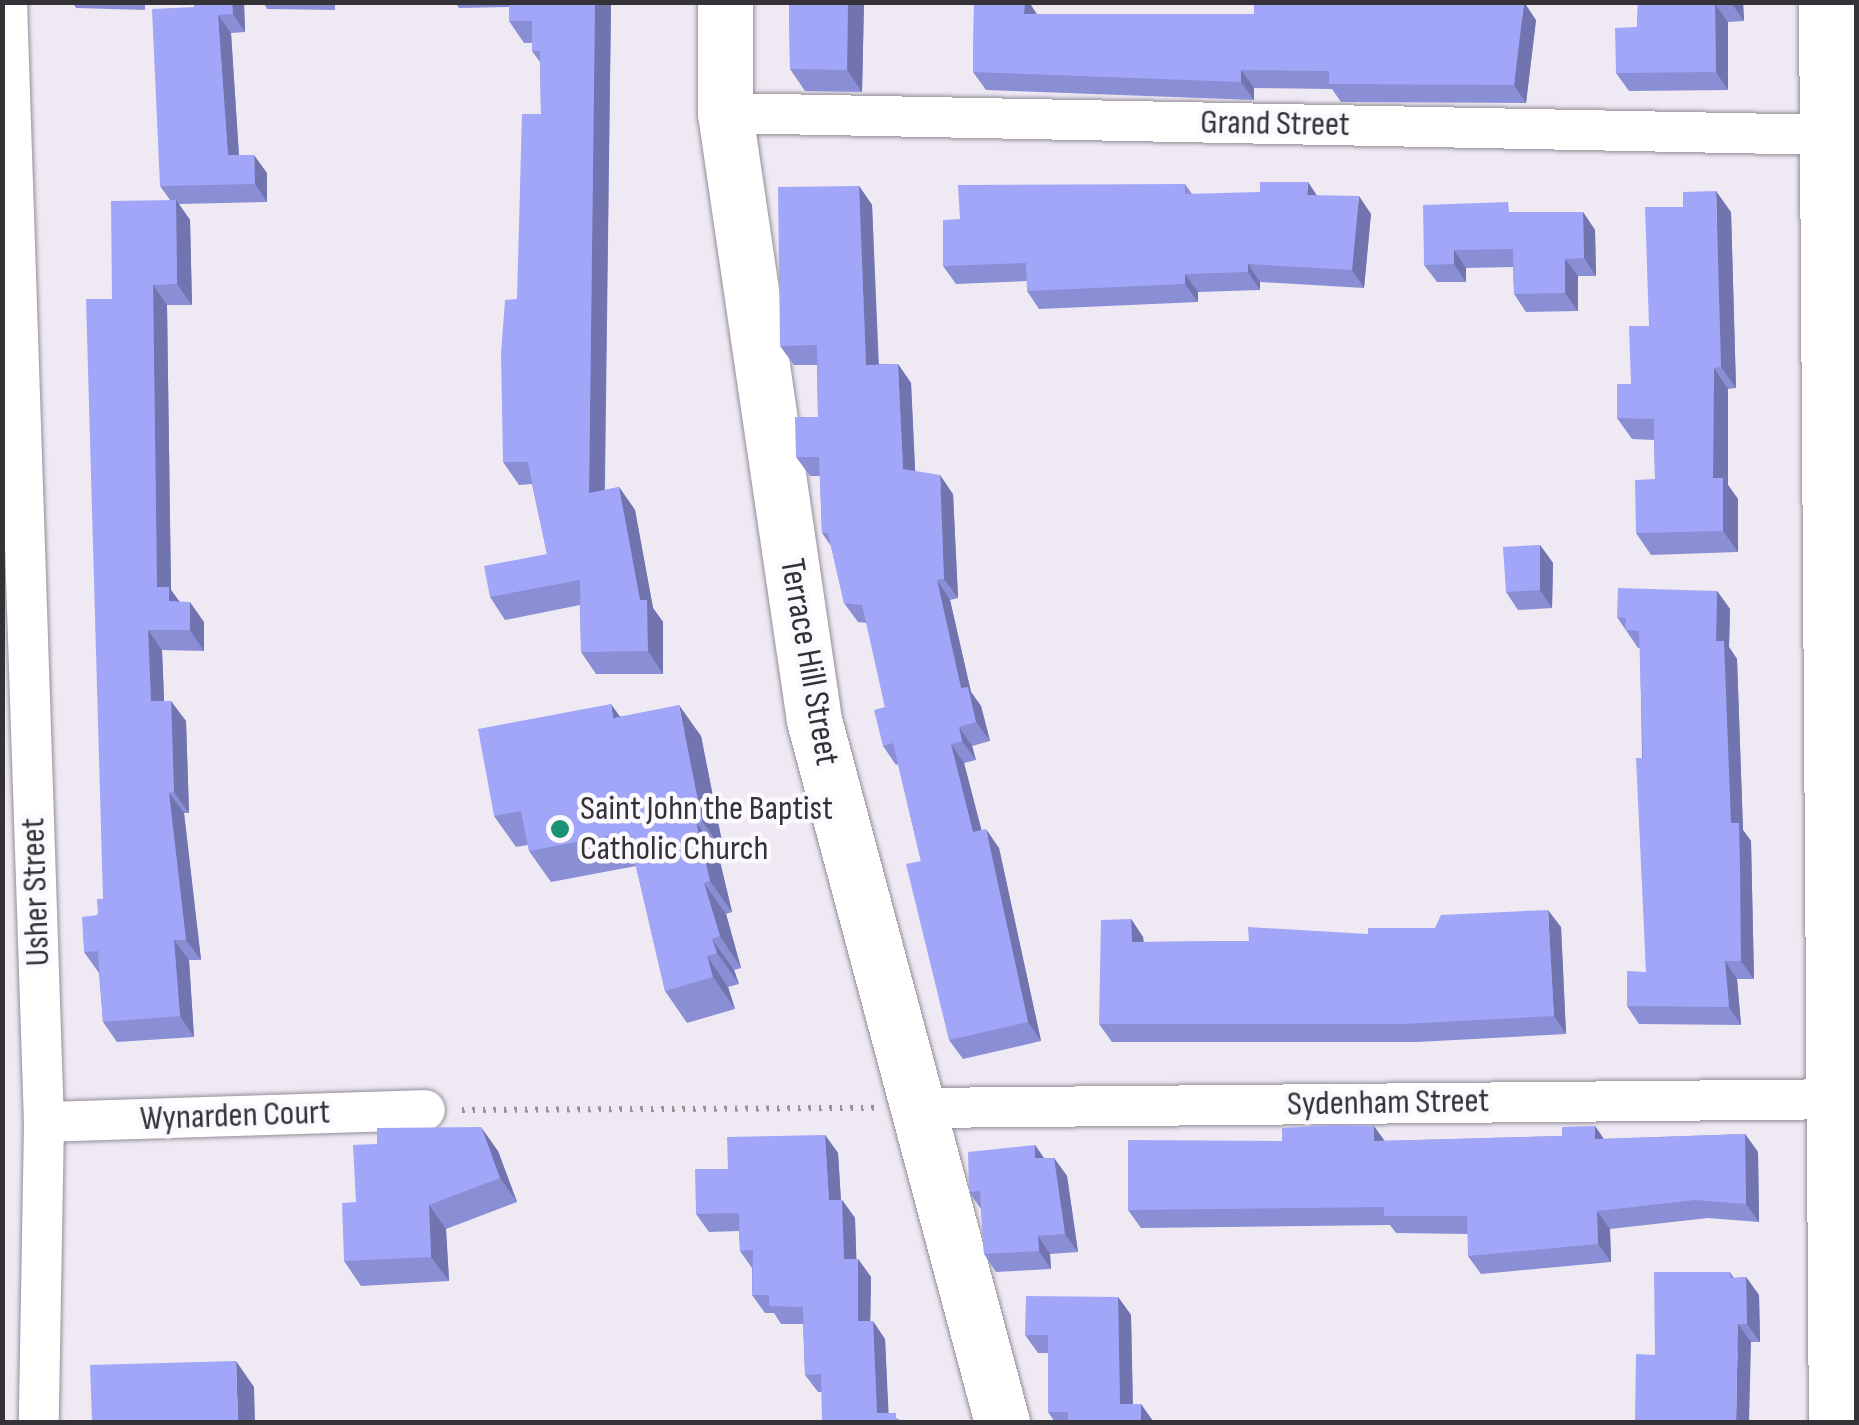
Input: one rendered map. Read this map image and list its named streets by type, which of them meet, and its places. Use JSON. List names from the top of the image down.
{
  "streets": {
    "street": [
      "Grand Street",
      "Terrace Hill Street",
      "Usher Street",
      "Sydenham Street",
      "Wynarden Court"
    ]
  },
  "crossings": [
    ["Grand Street", "Terrace Hill Street"],
    ["Terrace Hill Street", "Sydenham Street"],
    ["Usher Street", "Wynarden Court"]
  ],
  "places": ["Saint John the Baptist Catholic Church"]
}
